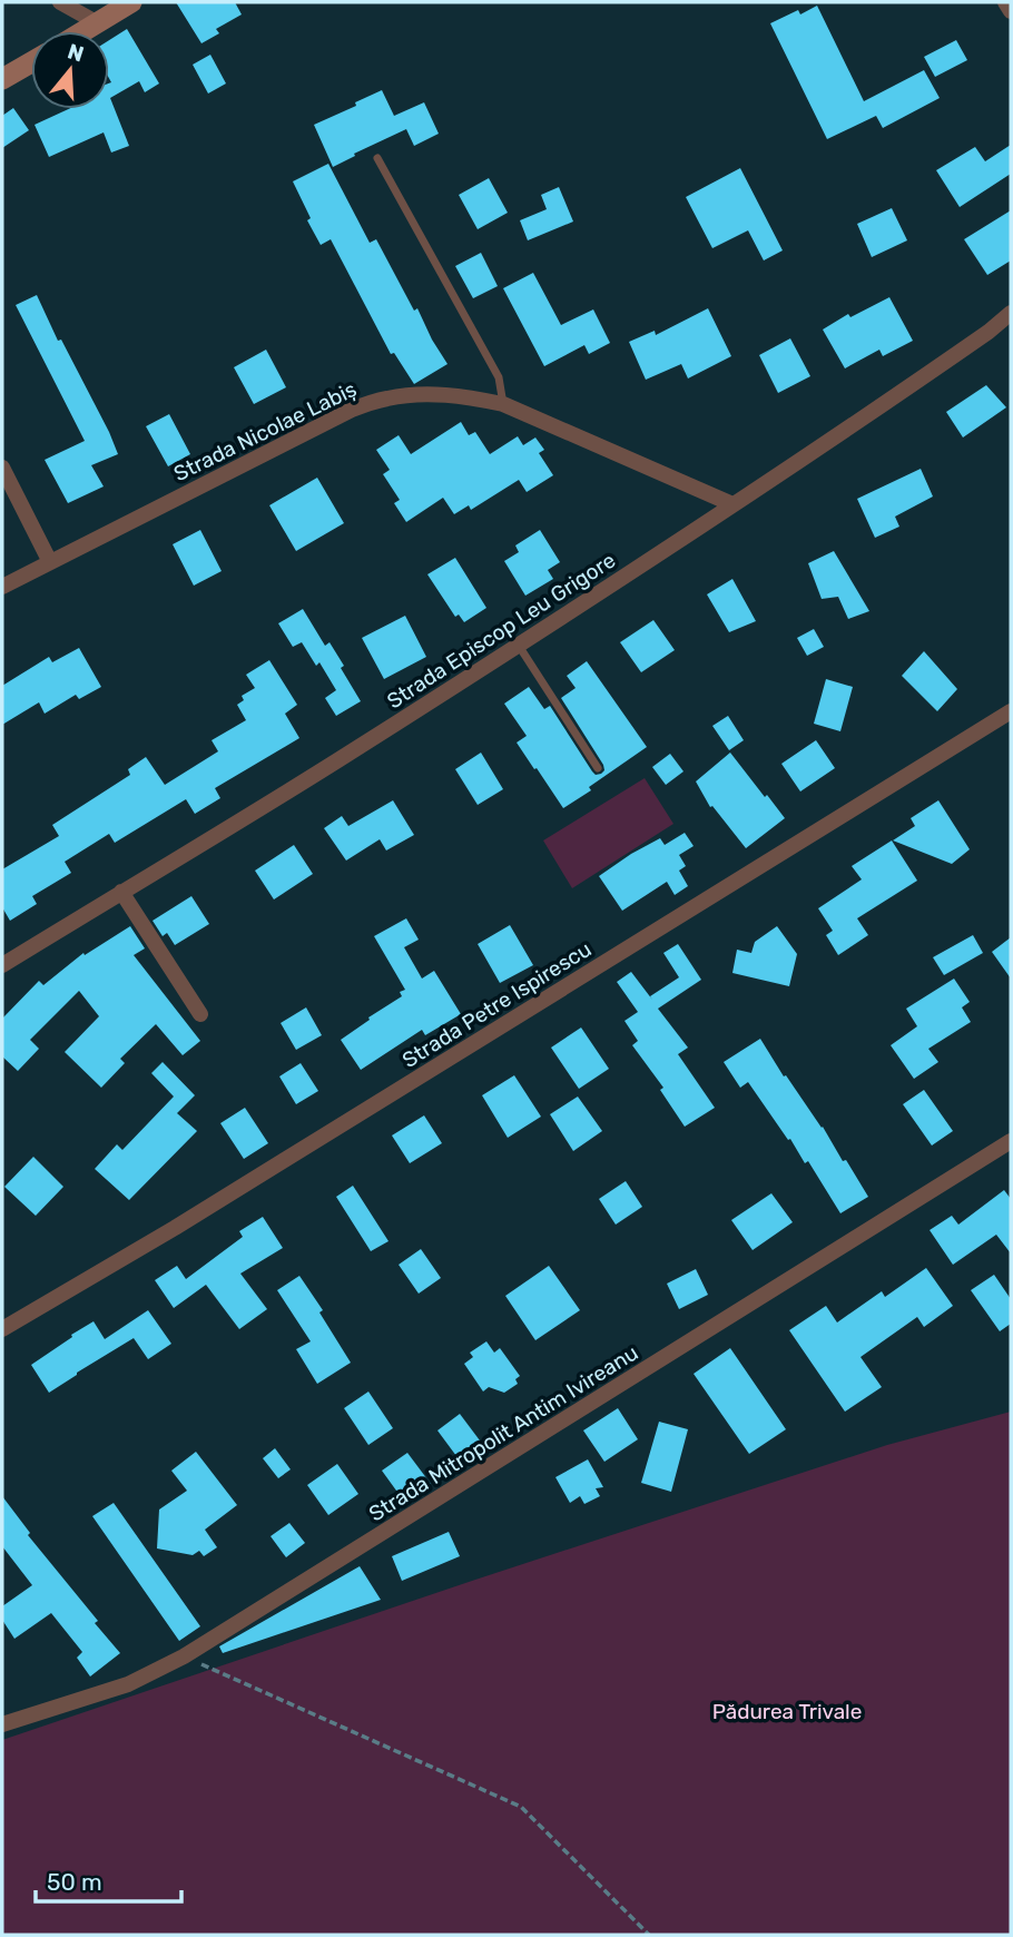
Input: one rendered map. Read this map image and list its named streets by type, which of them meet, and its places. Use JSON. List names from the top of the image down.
{
  "streets": {
    "street": [
      "Strada Nicolae Labiș",
      "Strada Episcop Leu Grigore",
      "Strada Petre Ispirescu",
      "Strada Mitropolit Antim Ivireanu"
    ]
  },
  "crossings": [
    ["Strada Nicolae Labiș", "Strada Episcop Leu Grigore"]
  ],
  "parks": ["Pădurea Trivale"],
  "scale_bar": "50 m",
  "north": "top"
}
